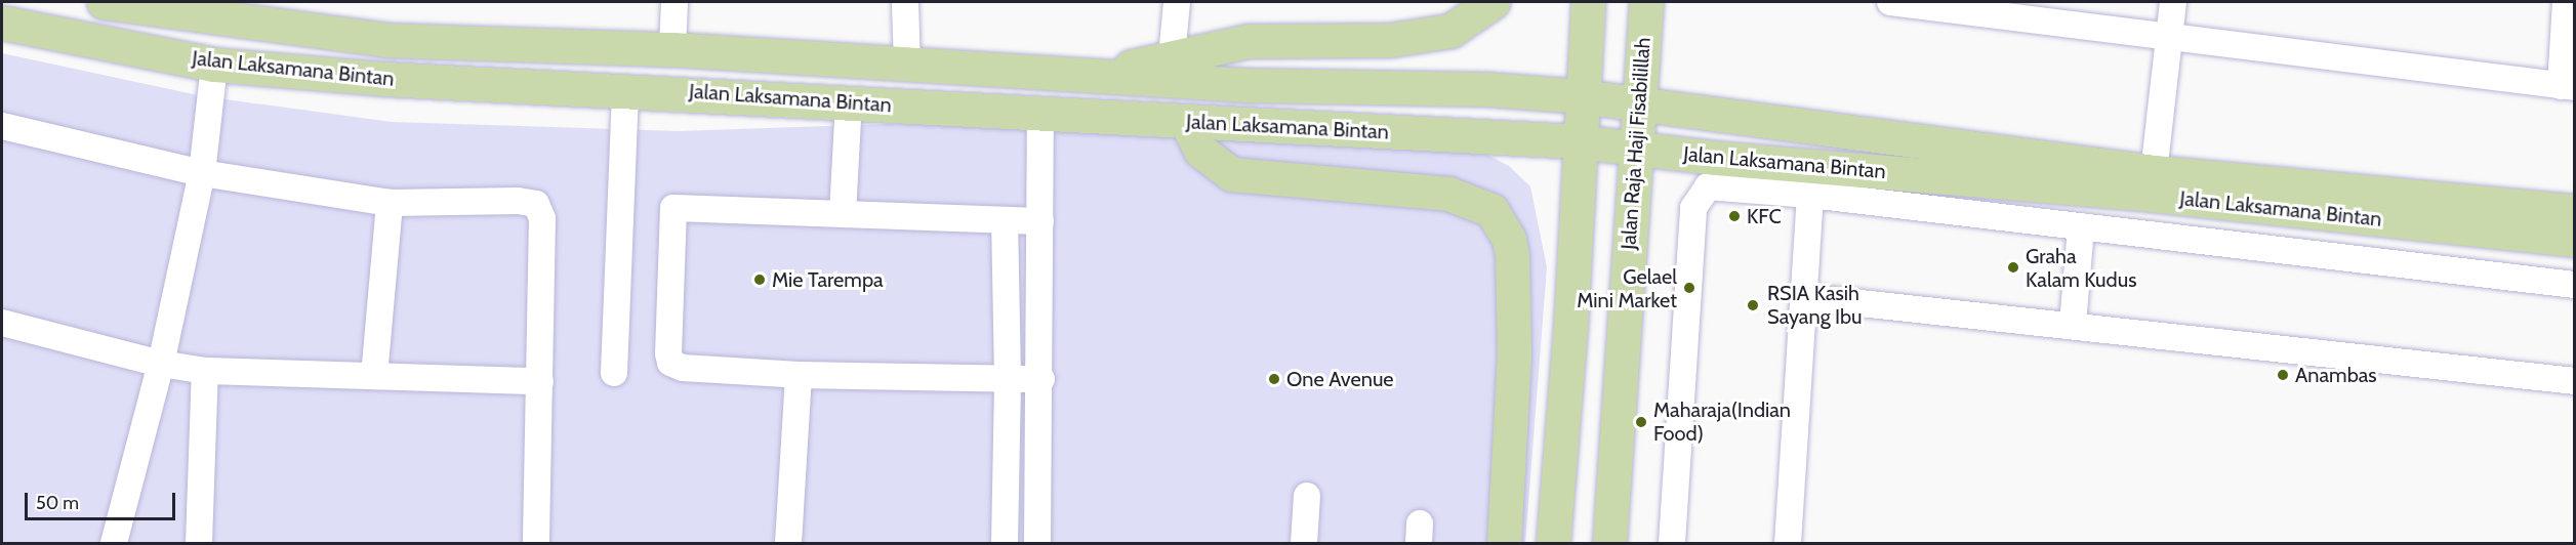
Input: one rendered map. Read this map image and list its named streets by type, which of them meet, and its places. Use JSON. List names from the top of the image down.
{
  "streets": {
    "main road": ["Jalan Laksamana Bintan", "Jalan Raja Haji Fisabilillah"]
  },
  "crossings": [
    ["Jalan Laksamana Bintan", "Jalan Raja Haji Fisabilillah"]
  ],
  "places": [
    "KFC",
    "Graha Kalam Kudus",
    "Mie Tarempa",
    "Gelael Mini Market",
    "RSIA Kasih Sayang Ibu",
    "Anambas",
    "One Avenue",
    "Maharaja(Indian Food)"
  ],
  "scale_bar": "50 m"
}
